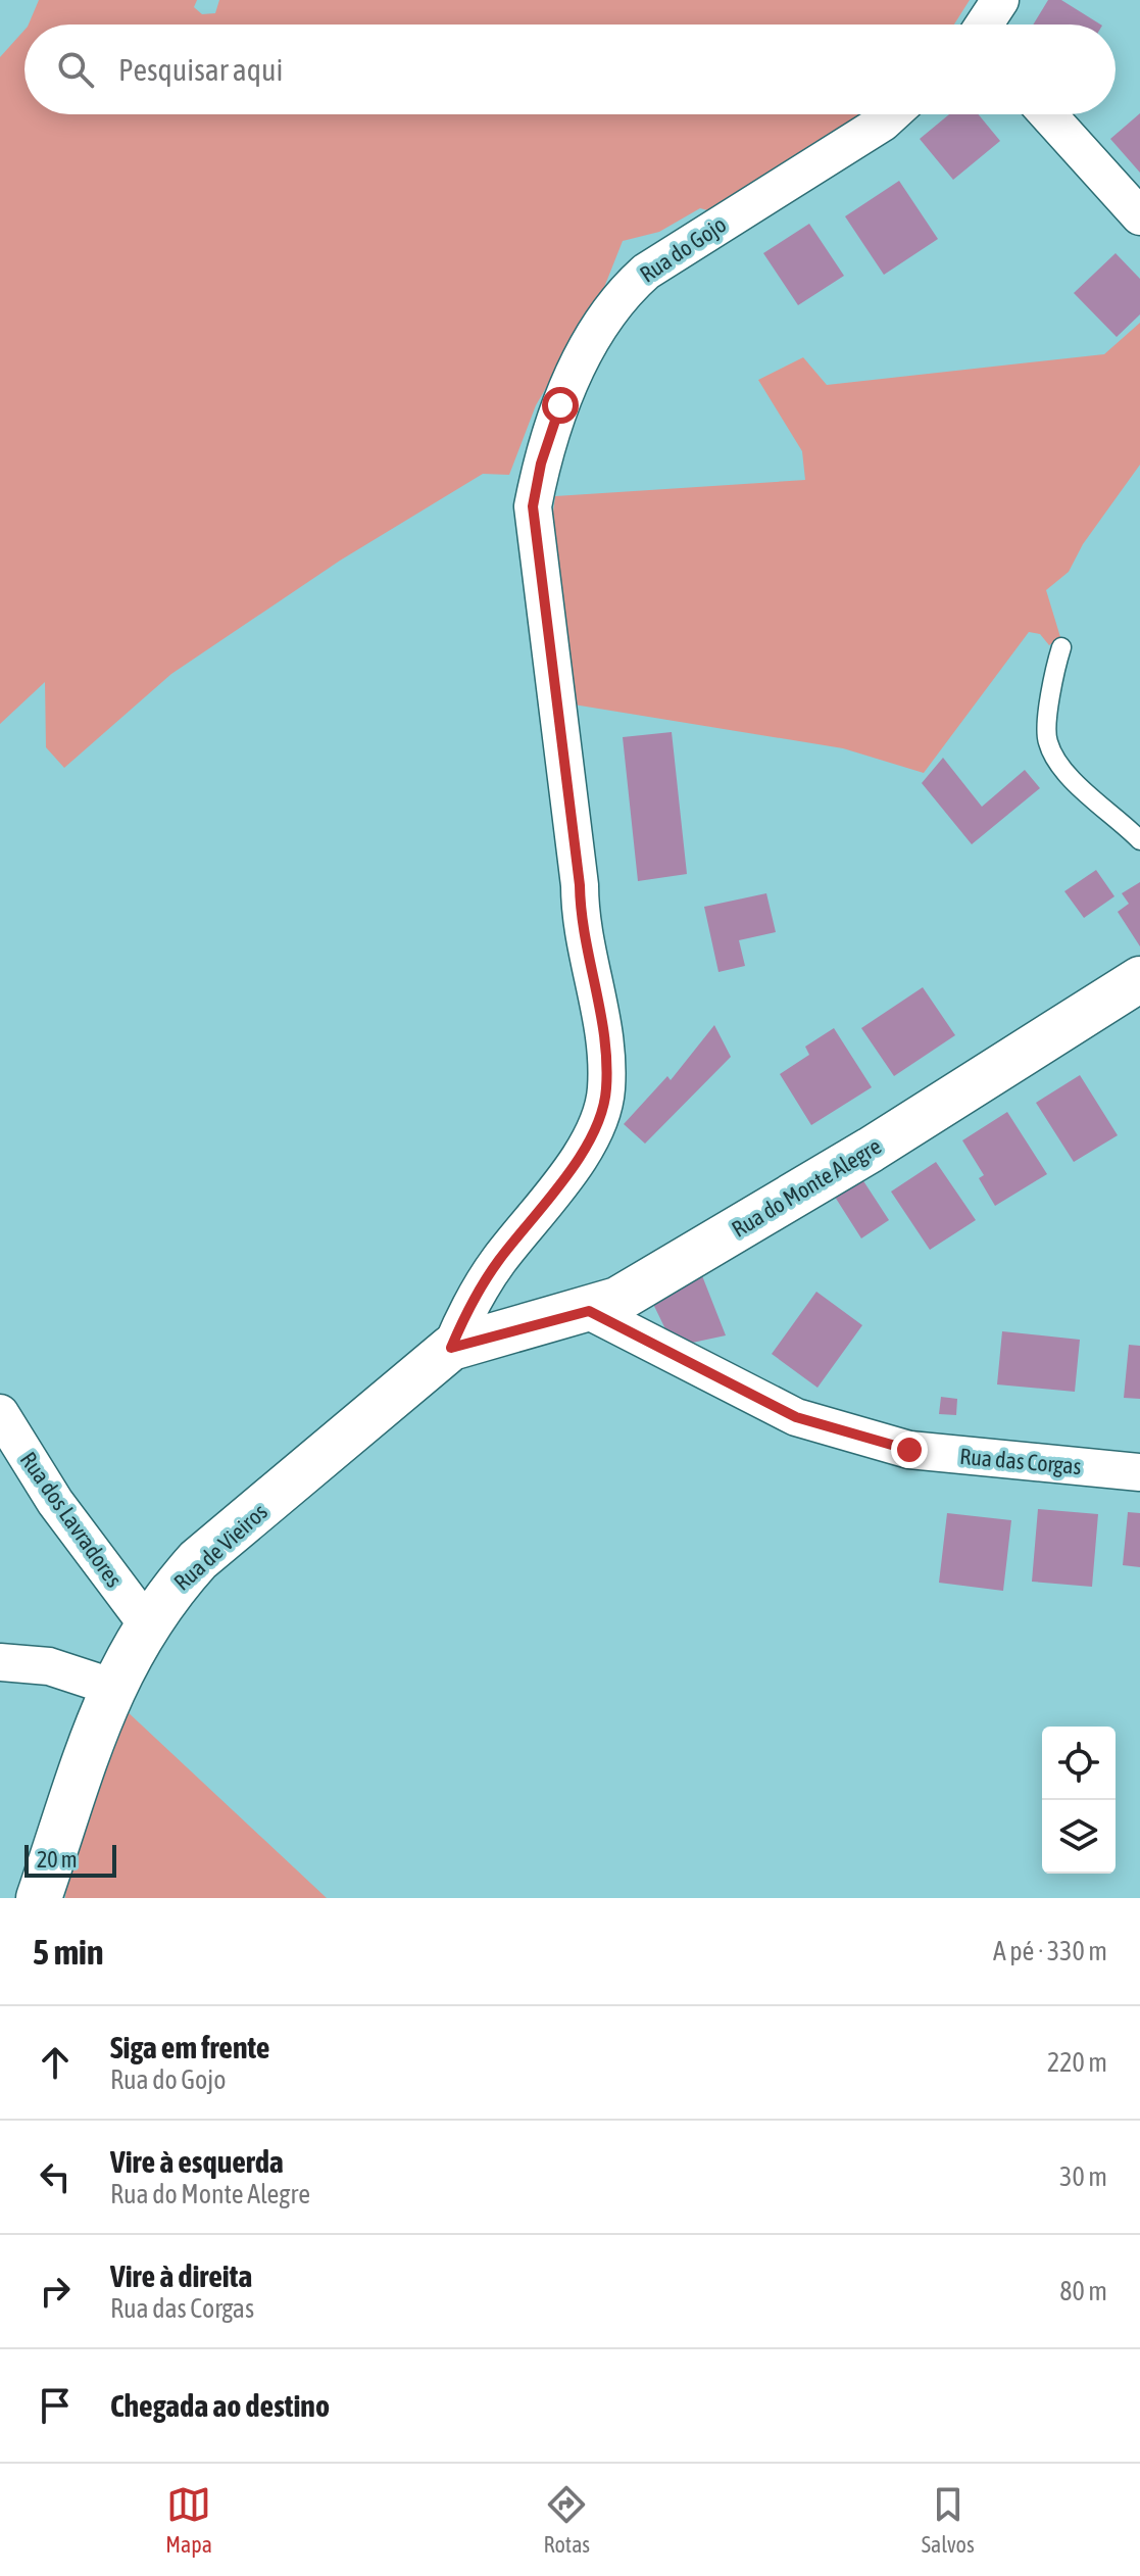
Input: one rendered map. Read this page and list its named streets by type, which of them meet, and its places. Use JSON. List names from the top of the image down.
{
  "streets": {
    "street": [
      "Rua do Gojo",
      "Rua do Monte Alegre",
      "Rua das Corgas",
      "Rua dos Lavradores",
      "Rua de Vieiros"
    ]
  },
  "crossings": [
    ["Rua do Gojo", "Rua do Monte Alegre"],
    ["Rua do Gojo", "Rua de Vieiros"],
    ["Rua do Monte Alegre", "Rua das Corgas"],
    ["Rua do Monte Alegre", "Rua de Vieiros"],
    ["Rua dos Lavradores", "Rua de Vieiros"]
  ],
  "scale_bar": "20 m",
  "page": {
    "search": "Pesquisar aqui",
    "scale": "20 m",
    "heading": ["5 min", "A pé · 330 m"],
    "list": [
      ["Siga em frente", "Rua do Gojo", "220 m"],
      ["Vire à esquerda", "Rua do Monte Alegre", "30 m"],
      ["Vire à direita", "Rua das Corgas", "80 m"],
      "Chegada ao destino"
    ],
    "nav": ["Mapa", "Rotas", "Salvos"]
  }
}
